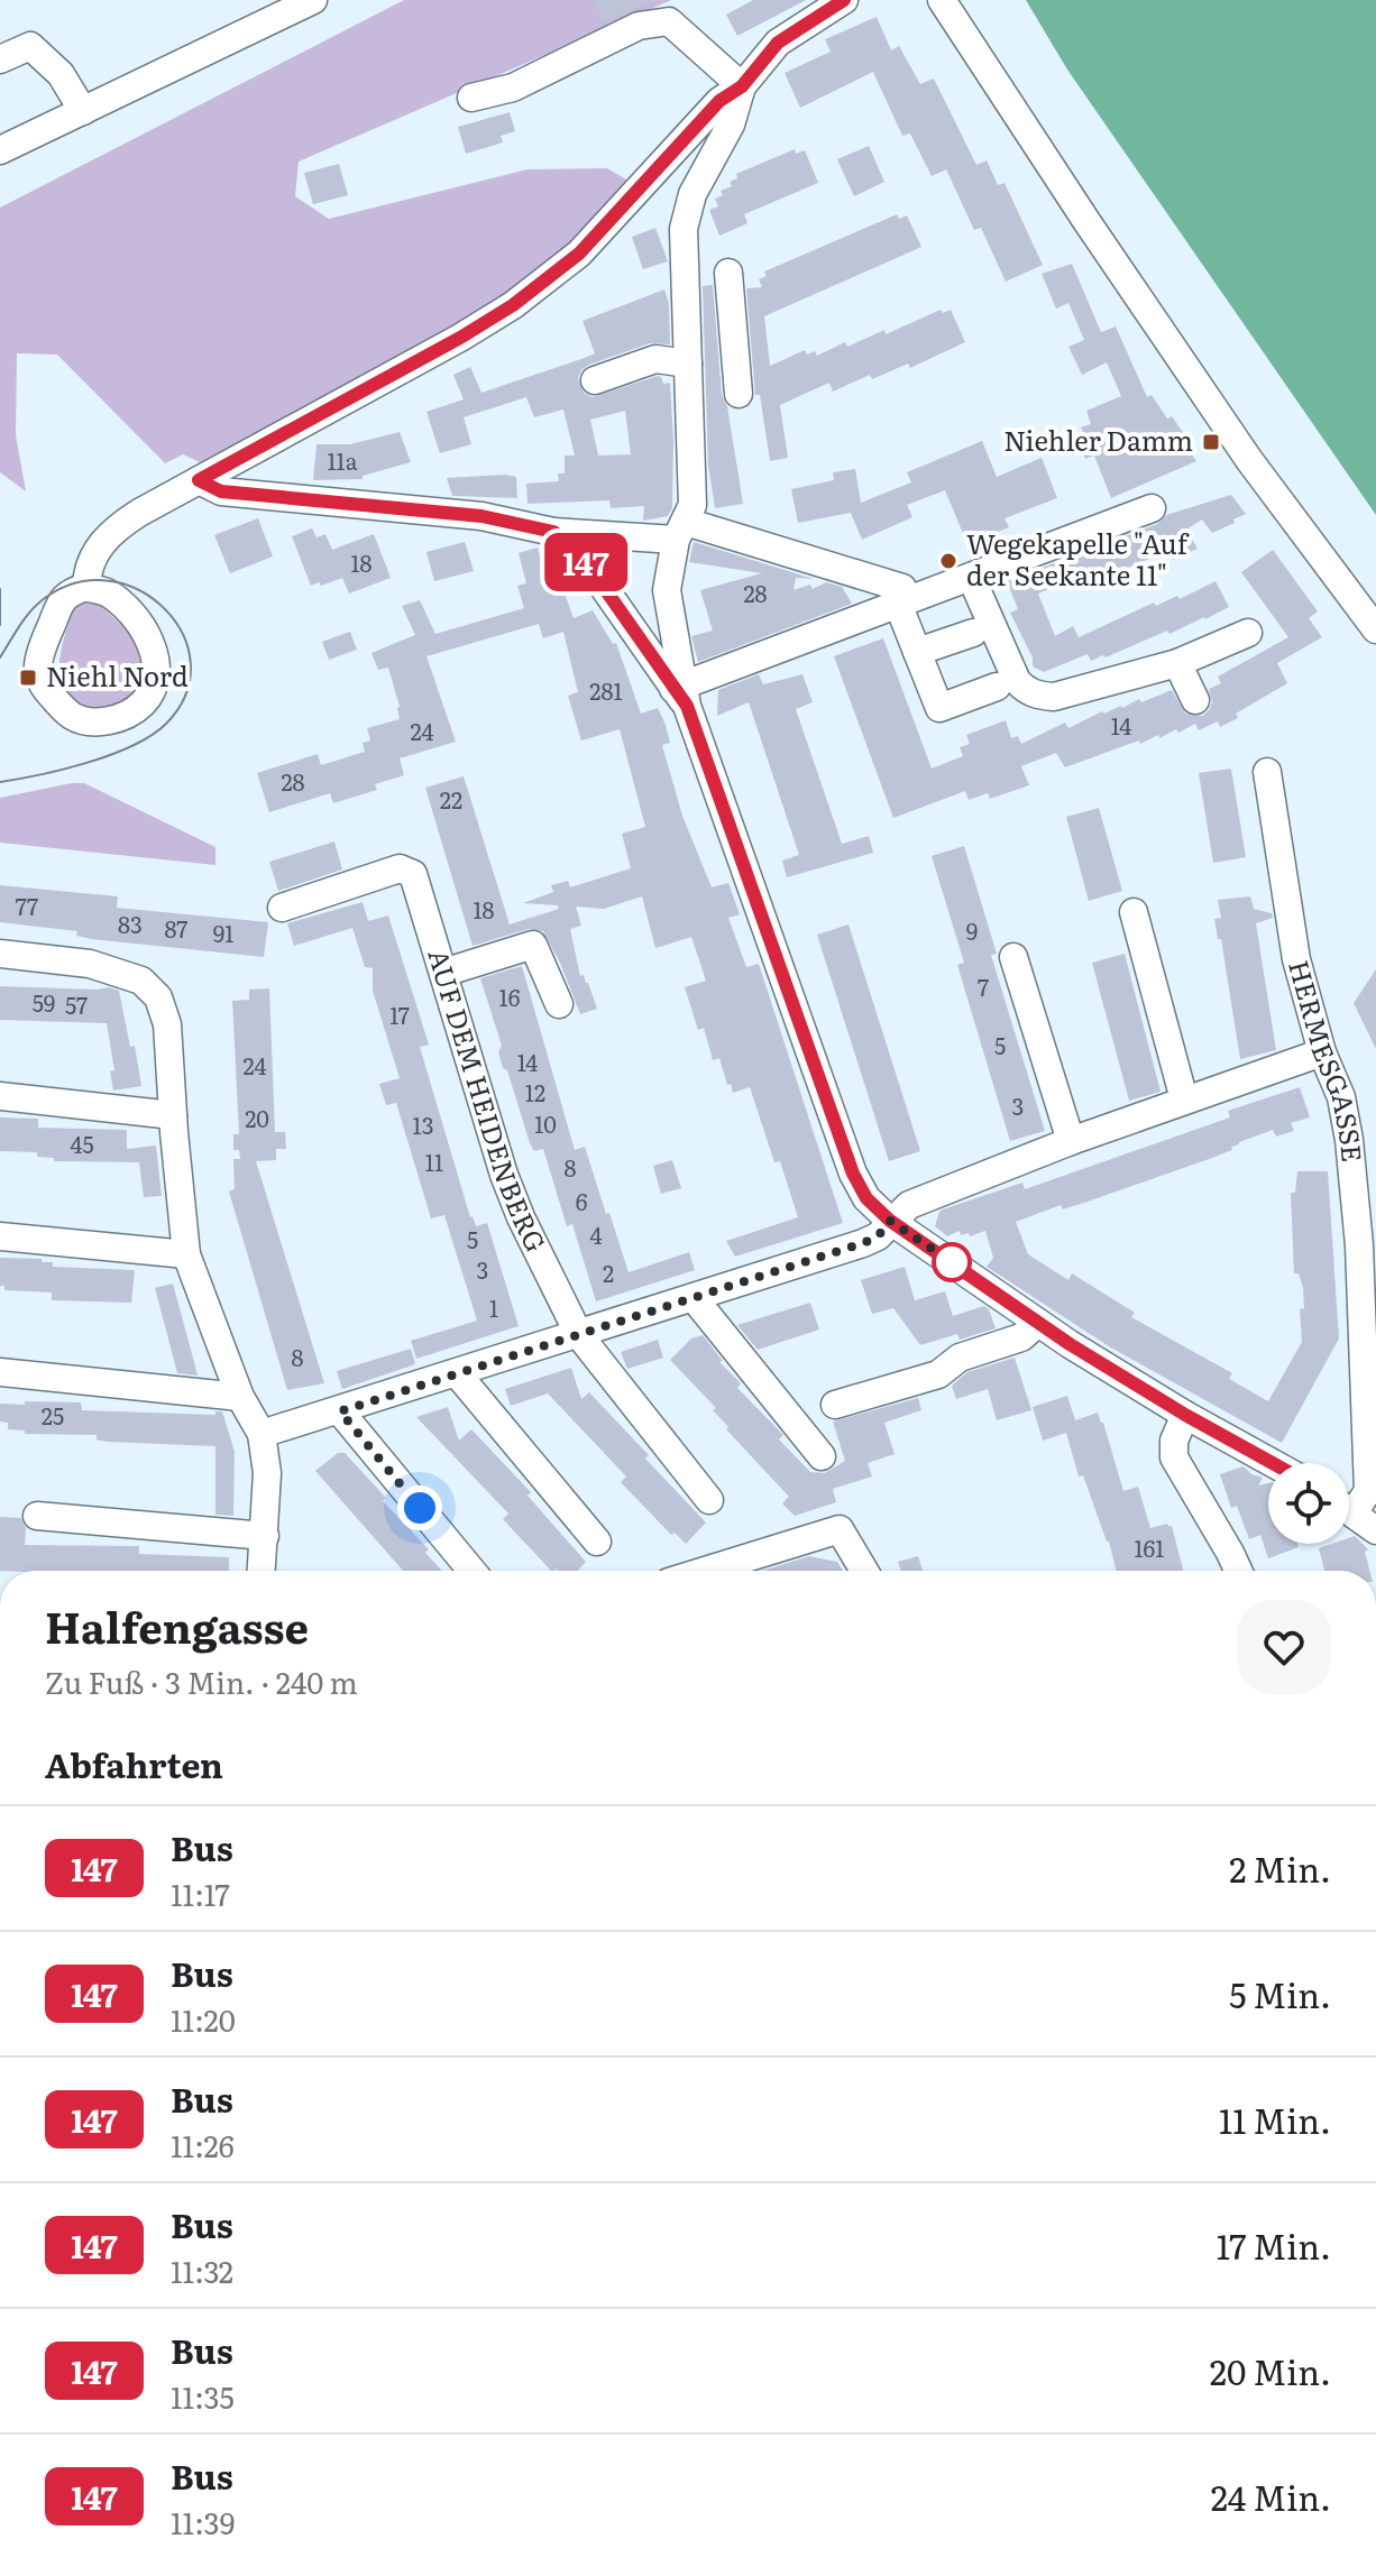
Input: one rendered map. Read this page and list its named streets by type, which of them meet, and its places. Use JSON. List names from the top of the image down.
{
  "streets": {
    "street": ["HERMESGASSE", "AUF DEM HEIDENBERG"]
  },
  "places": {
    "transit": ["Niehler Damm", "Niehl Nord"],
    "other": ["Wegekapelle \"Auf der Seekante 11\""]
  },
  "lines": ["bus line 147"],
  "house_numbers": [
    "11a",
    "18",
    "28",
    "281",
    "14",
    "24",
    "28",
    "22",
    "77",
    "18",
    "83",
    "87",
    "9",
    "91",
    "7",
    "16",
    "59",
    "57",
    "17",
    "5",
    "14",
    "24",
    "12",
    "3",
    "20",
    "10",
    "13",
    "45",
    "11",
    "8",
    "6",
    "4",
    "5",
    "3",
    "2",
    "1",
    "8",
    "25",
    "161"
  ],
  "page": {
    "on_map": "147",
    "heading": [
      ["Halfengasse", "Zu Fuß · 3 Min. · 240 m"],
      "Abfahrten"
    ],
    "list": [
      {
        "mark": "147",
        "name": "Bus",
        "note": "11:17",
        "value": "2 Min."
      },
      {
        "mark": "147",
        "name": "Bus",
        "note": "11:20",
        "value": "5 Min."
      },
      {
        "mark": "147",
        "name": "Bus",
        "note": "11:26",
        "value": "11 Min."
      },
      {
        "mark": "147",
        "name": "Bus",
        "note": "11:32",
        "value": "17 Min."
      },
      {
        "mark": "147",
        "name": "Bus",
        "note": "11:35",
        "value": "20 Min."
      },
      {
        "mark": "147",
        "name": "Bus",
        "note": "11:39",
        "value": "24 Min."
      }
    ]
  }
}
